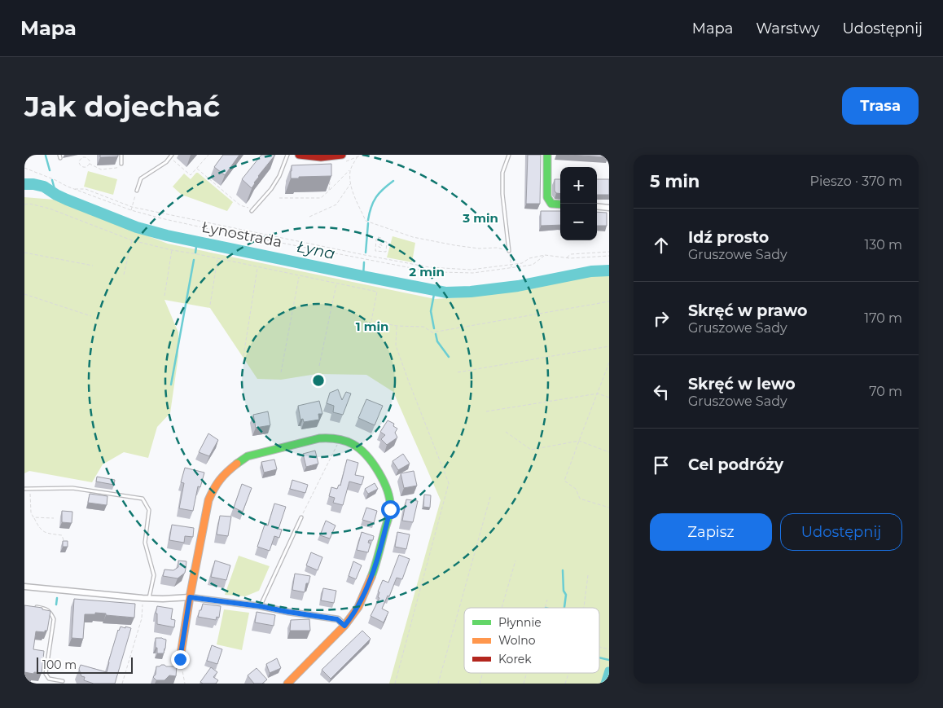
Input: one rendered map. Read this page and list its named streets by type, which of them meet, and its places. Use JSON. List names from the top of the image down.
{
  "streets": {
    "path": ["Łynostrada"]
  },
  "water": ["Łyna"],
  "legend": ["Płynnie", "Wolno", "Korek"],
  "scale_bar": "100 m",
  "page": {
    "header": "Mapa",
    "nav": ["Mapa", "Warstwy", "Udostępnij"],
    "buttons": [
      "Trasa",
      ["Zapisz", "Udostępnij"]
    ],
    "title": "Jak dojechać",
    "heading": ["5 min", "Pieszo · 370 m"],
    "map_buttons": ["+", "−"],
    "list": [
      ["Idź prosto", "Gruszowe Sady", "130 m"],
      ["Skręć w prawo", "Gruszowe Sady", "170 m"],
      ["Skręć w lewo", "Gruszowe Sady", "70 m"],
      "Cel podróży"
    ],
    "scale": "100 m"
  },
  "rings": ["3 min", "2 min", "1 min"]
}
